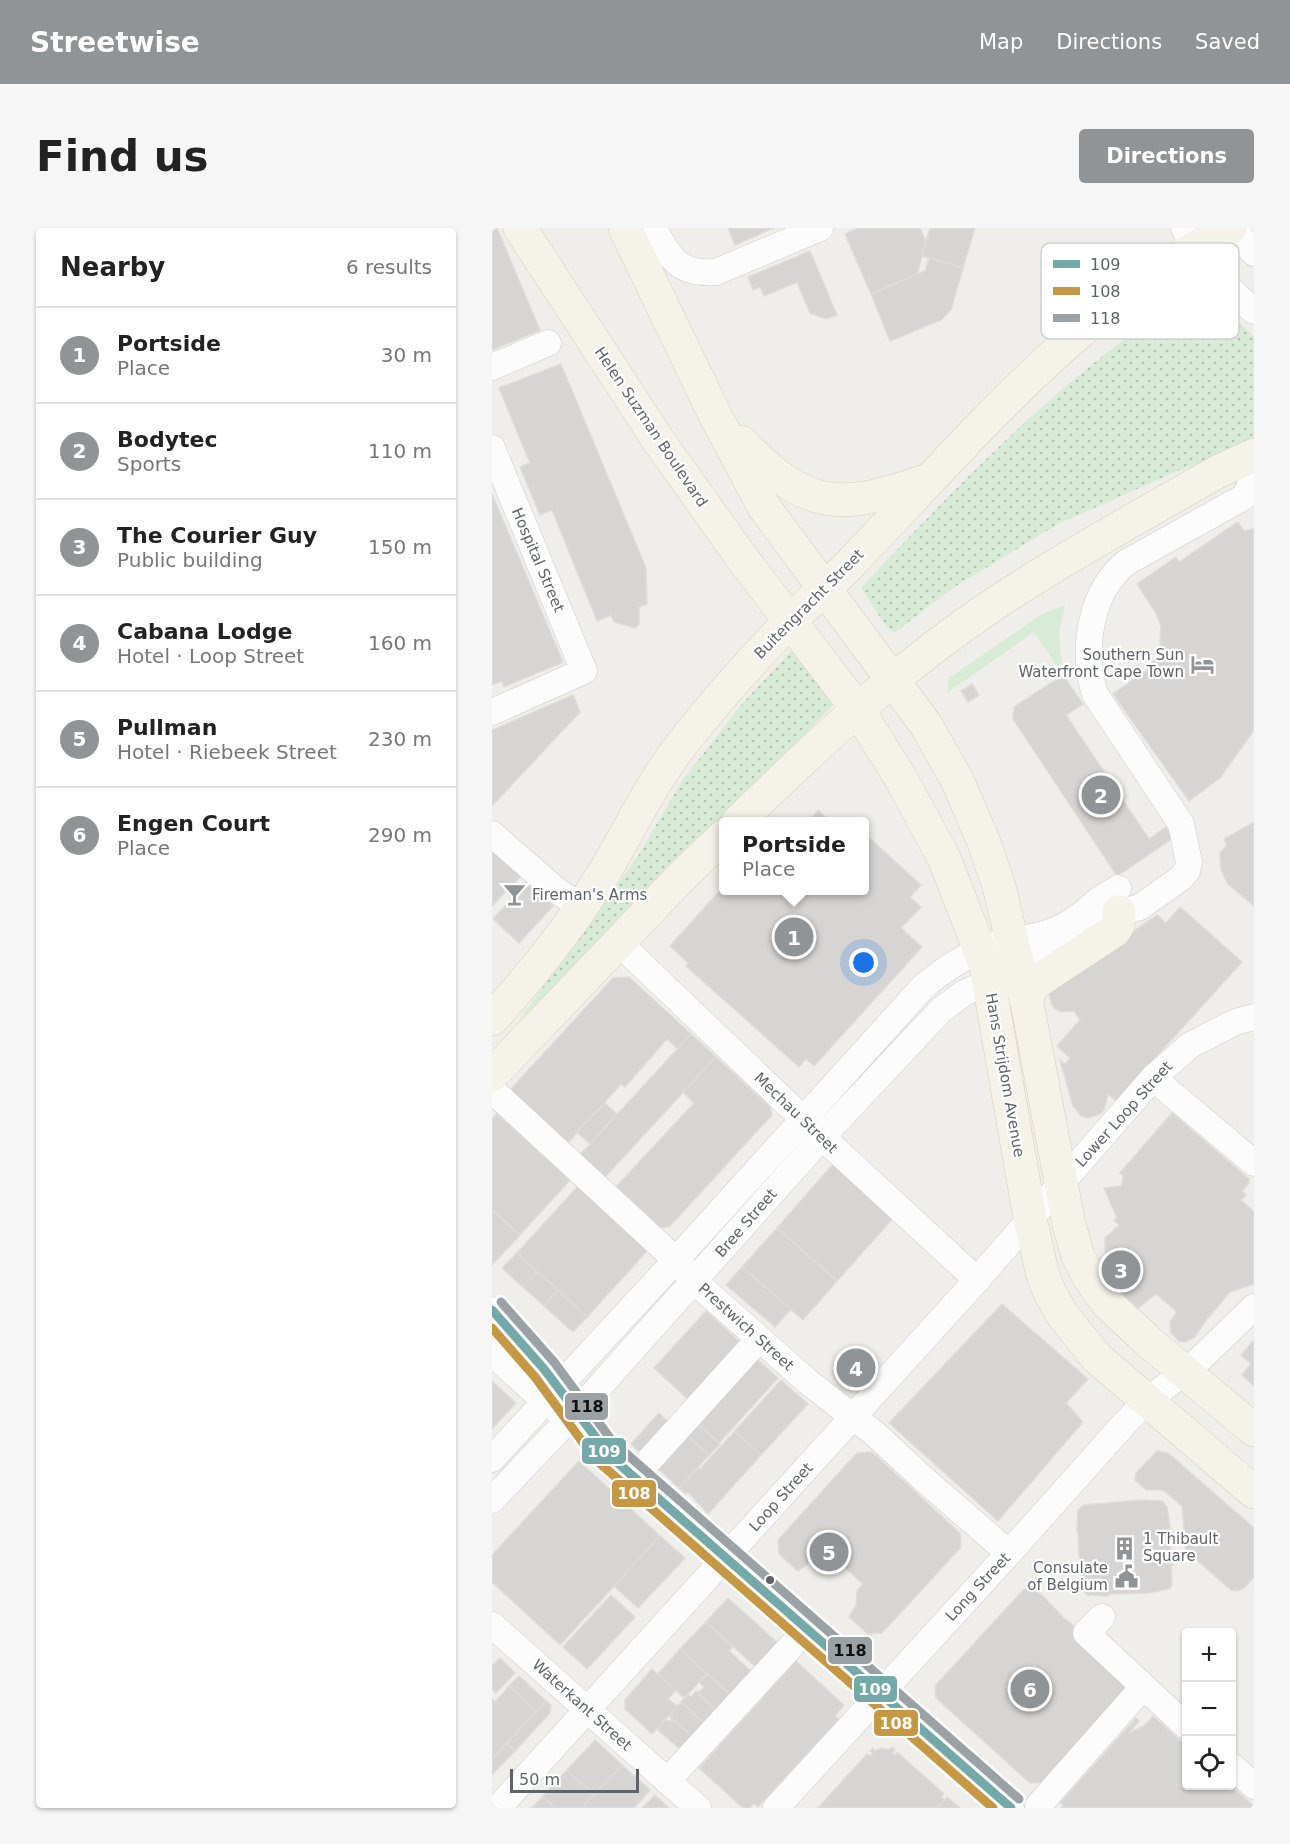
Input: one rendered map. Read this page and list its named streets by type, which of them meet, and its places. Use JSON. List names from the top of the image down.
{
  "streets": {
    "main road": ["Helen Suzman Boulevard", "Buitengracht Street", "Hans Strijdom Avenue"],
    "street": [
      "Hospital Street",
      "Mechau Street",
      "Lower Loop Street",
      "Bree Street",
      "Prestwich Street",
      "Loop Street",
      "Long Street",
      "Waterkant Street"
    ]
  },
  "crossings": [
    ["Helen Suzman Boulevard", "Buitengracht Street"],
    ["Helen Suzman Boulevard", "Hans Strijdom Avenue"],
    ["Buitengracht Street", "Hans Strijdom Avenue"],
    ["Hans Strijdom Avenue", "Lower Loop Street"],
    ["Hans Strijdom Avenue", "Bree Street"],
    ["Hans Strijdom Avenue", "Loop Street"],
    ["Hans Strijdom Avenue", "Long Street"],
    ["Mechau Street", "Bree Street"],
    ["Mechau Street", "Loop Street"],
    ["Lower Loop Street", "Loop Street"],
    ["Bree Street", "Prestwich Street"],
    ["Prestwich Street", "Loop Street"],
    ["Prestwich Street", "Long Street"],
    ["Loop Street", "Waterkant Street"]
  ],
  "places": {
    "hotel": ["Southern Sun Waterfront Cape Town"],
    "bar": ["Fireman's Arms"],
    "building": ["1 Thibault Square"],
    "public building": ["Consulate of Belgium"]
  },
  "lines": ["transit line 118", "transit line 109", "transit line 108"],
  "legend": ["109", "108", "118"],
  "scale_bar": "50 m",
  "page": {
    "header": "Streetwise",
    "nav": ["Map", "Directions", "Saved"],
    "buttons": "Directions",
    "title": "Find us",
    "heading": ["Nearby", "6 results"],
    "list": [
      {
        "mark": "1",
        "name": "Portside",
        "note": "Place",
        "value": "30 m"
      },
      {
        "mark": "2",
        "name": "Bodytec",
        "note": "Sports",
        "value": "110 m"
      },
      {
        "mark": "3",
        "name": "The Courier Guy",
        "note": "Public building",
        "value": "150 m"
      },
      {
        "mark": "4",
        "name": "Cabana Lodge",
        "note": "Hotel · Loop Street",
        "value": "160 m"
      },
      {
        "mark": "5",
        "name": "Pullman",
        "note": "Hotel · Riebeek Street",
        "value": "230 m"
      },
      {
        "mark": "6",
        "name": "Engen Court",
        "note": "Place",
        "value": "290 m"
      }
    ],
    "pins": [
      "2",
      "1",
      "3",
      "4",
      "5",
      "6"
    ],
    "popup": ["Portside", "Place"],
    "map_buttons": ["+", "−"],
    "scale": "50 m"
  }
}
